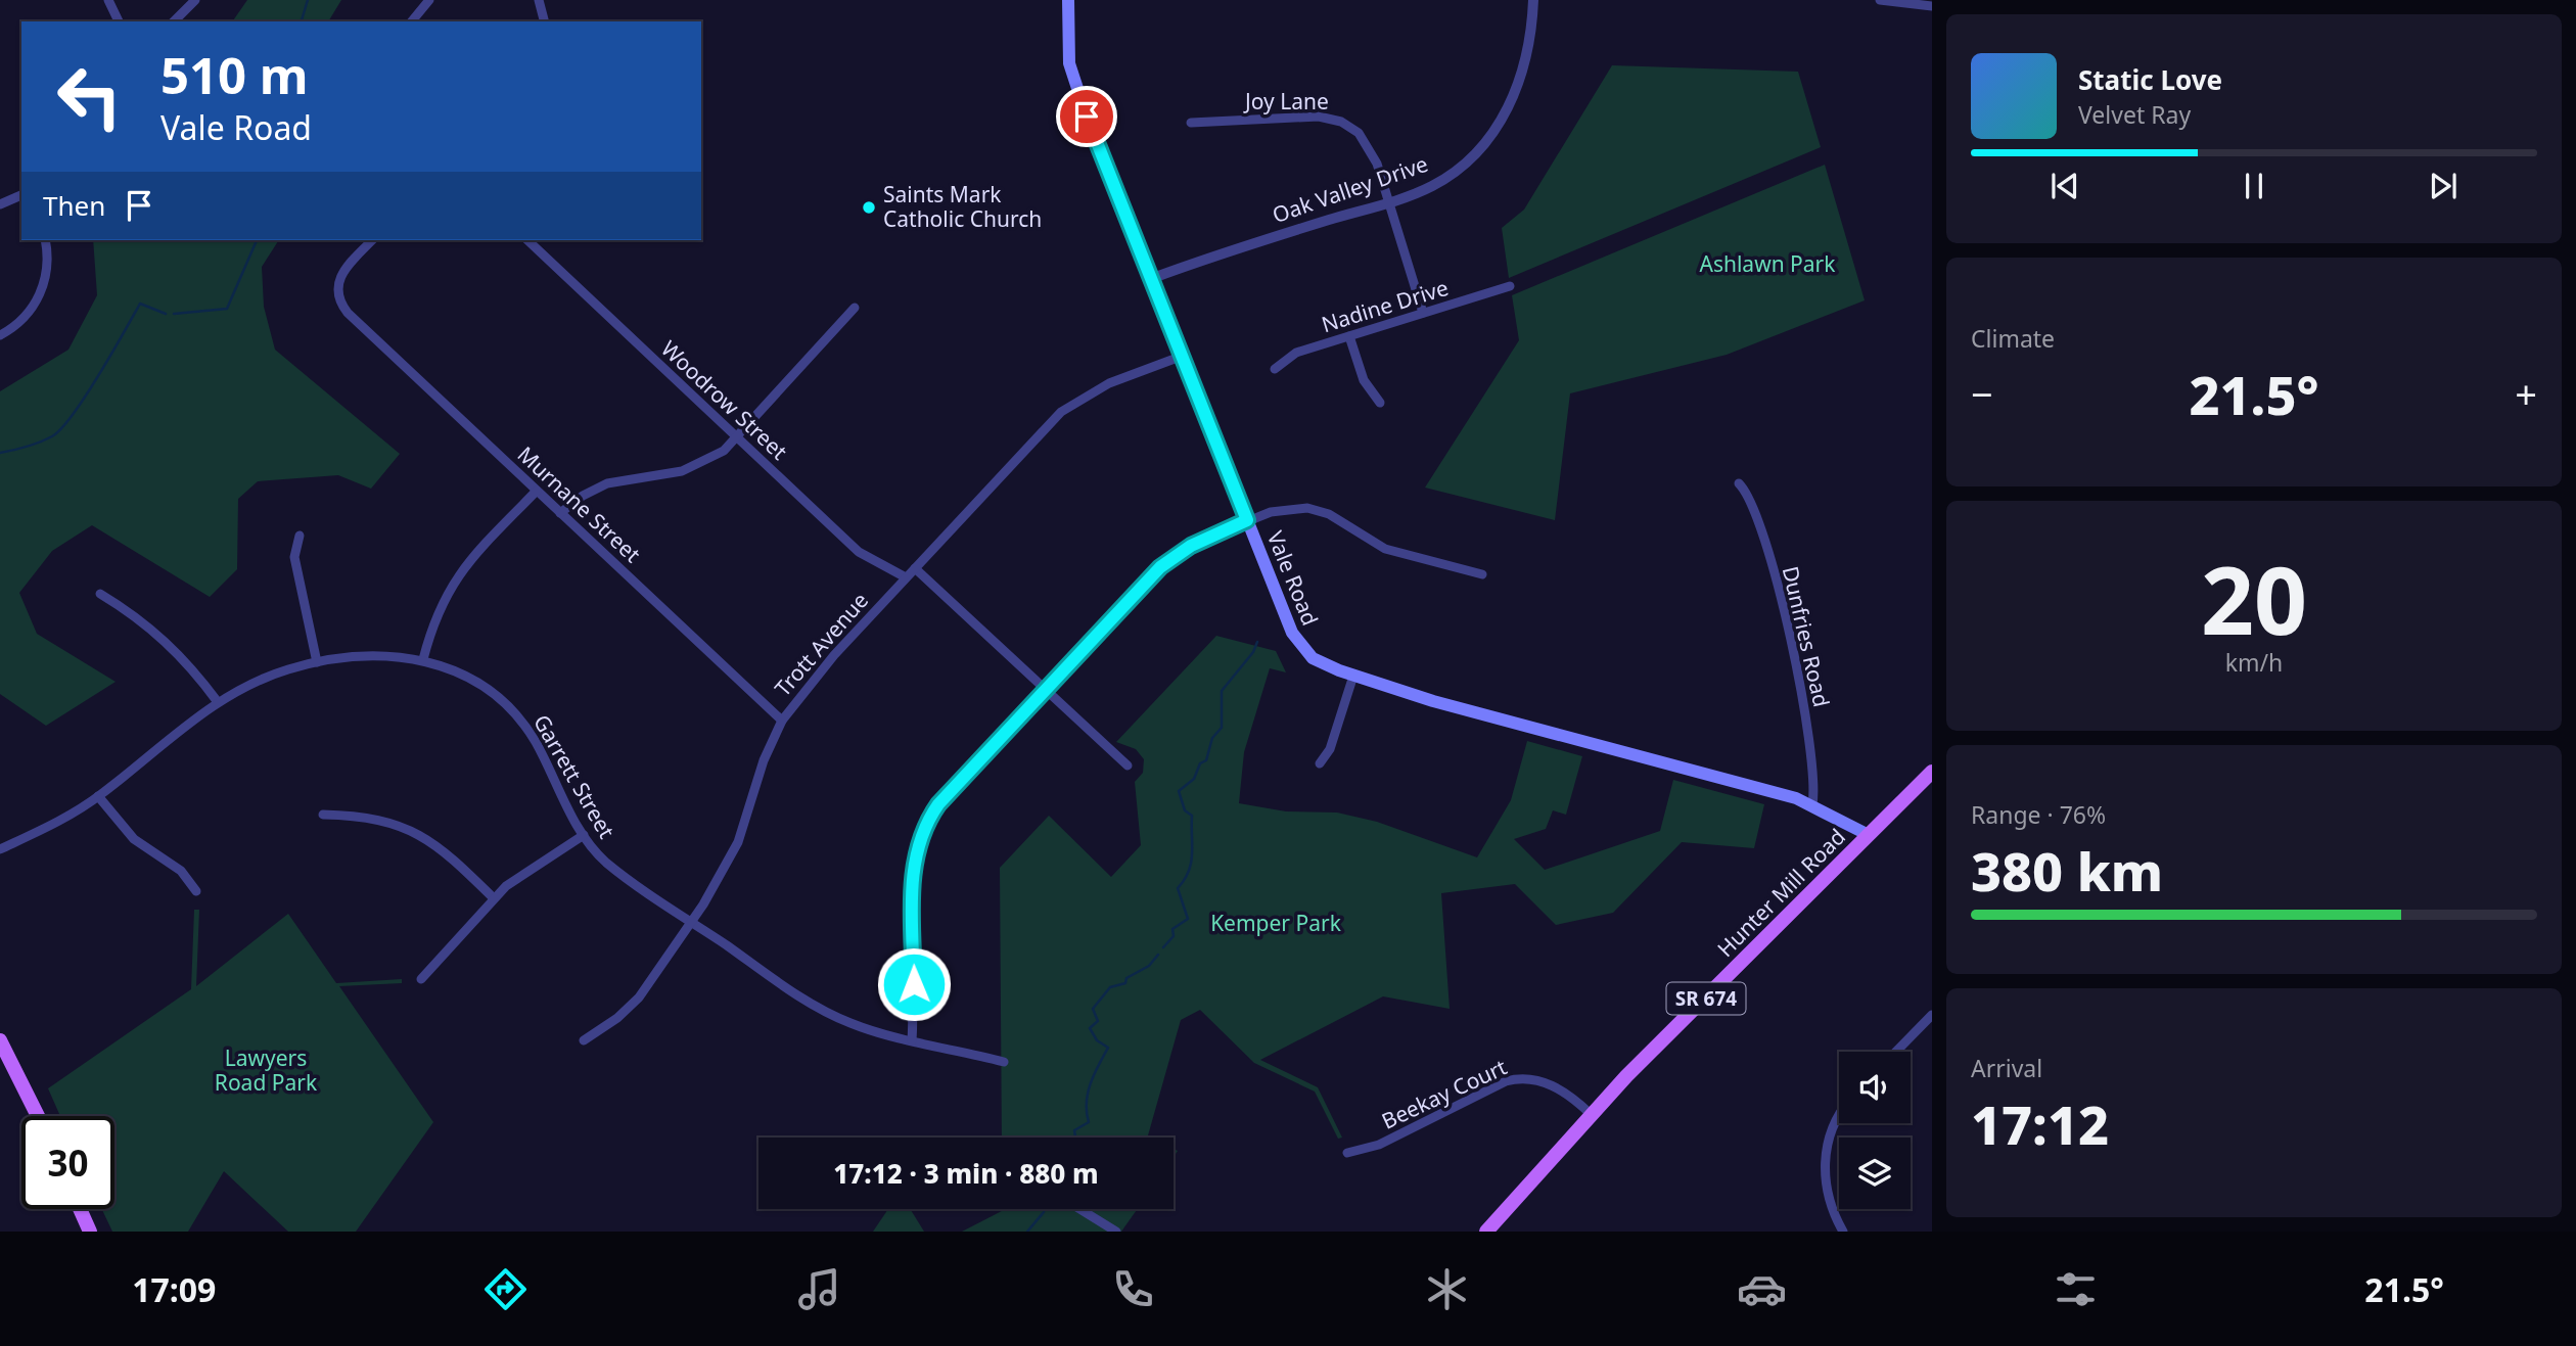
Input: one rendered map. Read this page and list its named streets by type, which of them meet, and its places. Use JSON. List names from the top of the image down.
{
  "streets": {
    "main road": ["Vale Road", "Hunter Mill Road", "SR 674"],
    "street": [
      "Joy Lane",
      "Oak Valley Drive",
      "Nadine Drive",
      "Woodrow Street",
      "Murnane Street",
      "Dunfries Road",
      "Trott Avenue",
      "Garrett Street",
      "Beekay Court"
    ]
  },
  "crossings": [
    ["Joy Lane", "Oak Valley Drive"],
    ["Joy Lane", "Nadine Drive"],
    ["Oak Valley Drive", "Vale Road"],
    ["Woodrow Street", "Trott Avenue"],
    ["Murnane Street", "Trott Avenue"],
    ["Vale Road", "Dunfries Road"],
    ["Vale Road", "Trott Avenue"],
    ["Vale Road", "Hunter Mill Road"],
    ["Trott Avenue", "Garrett Street"],
    ["Hunter Mill Road", "Beekay Court"]
  ],
  "parks": ["Ashlawn Park", "Kemper Park", "Lawyers Road Park"],
  "places": ["Saints Mark Catholic Church"],
  "page": {
    "turn": ["510 m", "Vale Road"],
    "song": ["Static Love", "Velvet Ray"],
    "then": "Then",
    "tile": [
      "Climate",
      ["20", "km/h"],
      ["Range · 76%", "380 km"],
      ["Arrival", "17:12"]
    ],
    "heat": ["−", "21.5°", "+"],
    "limit": "30",
    "trip": "17:12 · 3 min · 880 m",
    "tabs": ["17:09", "21.5°"]
  }
}
